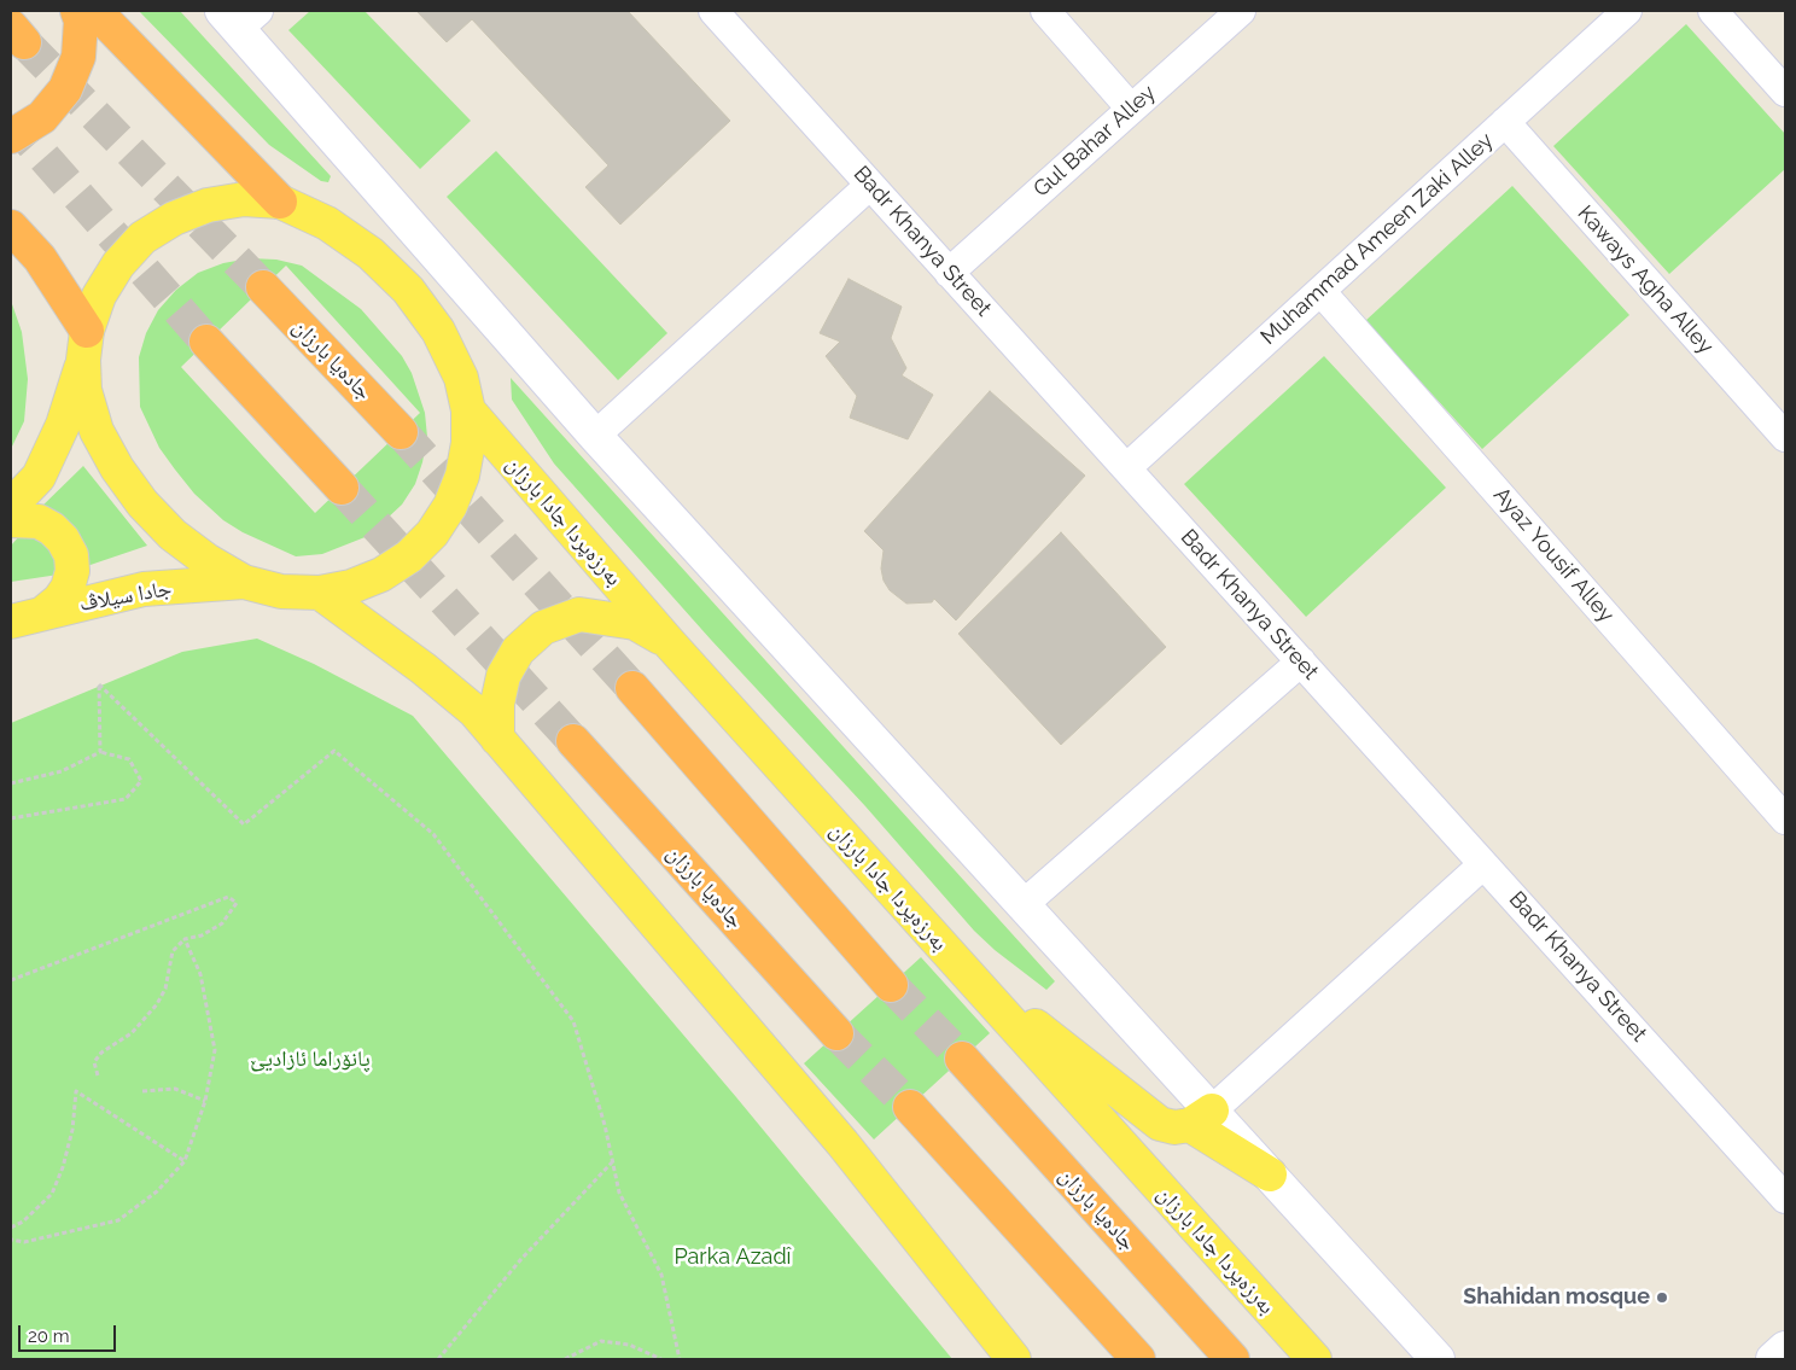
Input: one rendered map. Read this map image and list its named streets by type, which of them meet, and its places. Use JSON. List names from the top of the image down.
{
  "streets": {
    "highway": ["جادەیا بارزان"],
    "main road": ["بەرزەپردا جادا بارزان", "جادا سیلاڤ"],
    "street": [
      "Gul Bahar Alley",
      "Muhammad Ameen Zaki Alley",
      "Badr Khanya Street",
      "Kaways Agha Alley",
      "Ayaz Yousif Alley"
    ]
  },
  "crossings": [
    ["Gul Bahar Alley", "Badr Khanya Street"],
    ["Muhammad Ameen Zaki Alley", "Badr Khanya Street"],
    ["Muhammad Ameen Zaki Alley", "Kaways Agha Alley"],
    ["Muhammad Ameen Zaki Alley", "Ayaz Yousif Alley"]
  ],
  "parks": ["پانۆراما ئازادیێ", "Parka Azadî"],
  "places": ["Shahidan mosque"],
  "scale_bar": "20 m"
}
